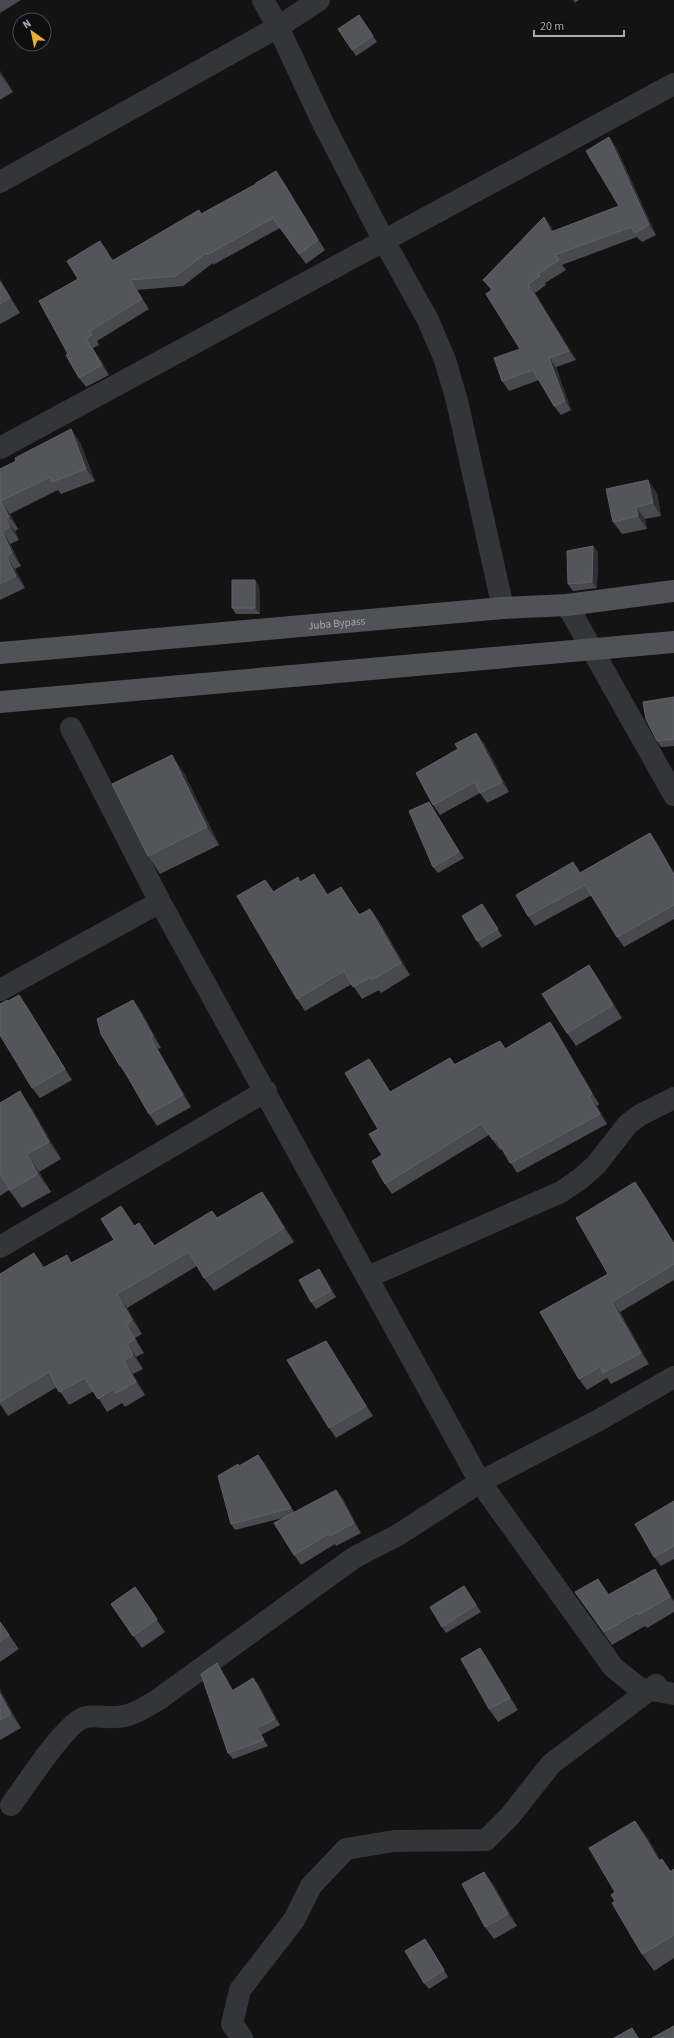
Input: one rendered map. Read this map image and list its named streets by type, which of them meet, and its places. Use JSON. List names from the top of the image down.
{
  "streets": {
    "main road": ["Juba Bypass"]
  },
  "scale_bar": "20 m",
  "north": "top left"
}
